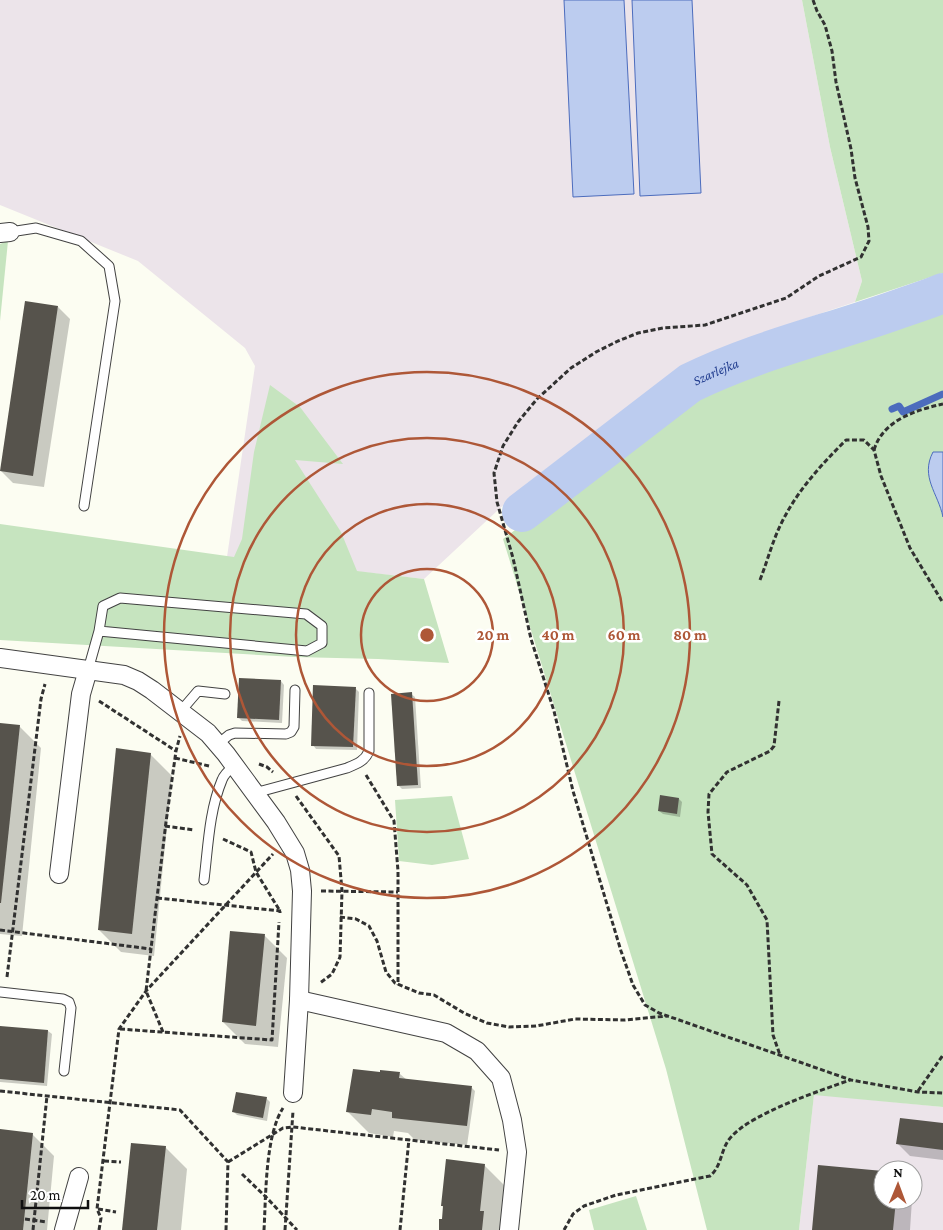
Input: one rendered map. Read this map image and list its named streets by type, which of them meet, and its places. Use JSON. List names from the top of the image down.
{
  "water": ["Szarlejka"],
  "scale_bar": "20 m",
  "north": "top",
  "rings": [
    "20 m",
    "40 m",
    "60 m",
    "80 m"
  ]
}
